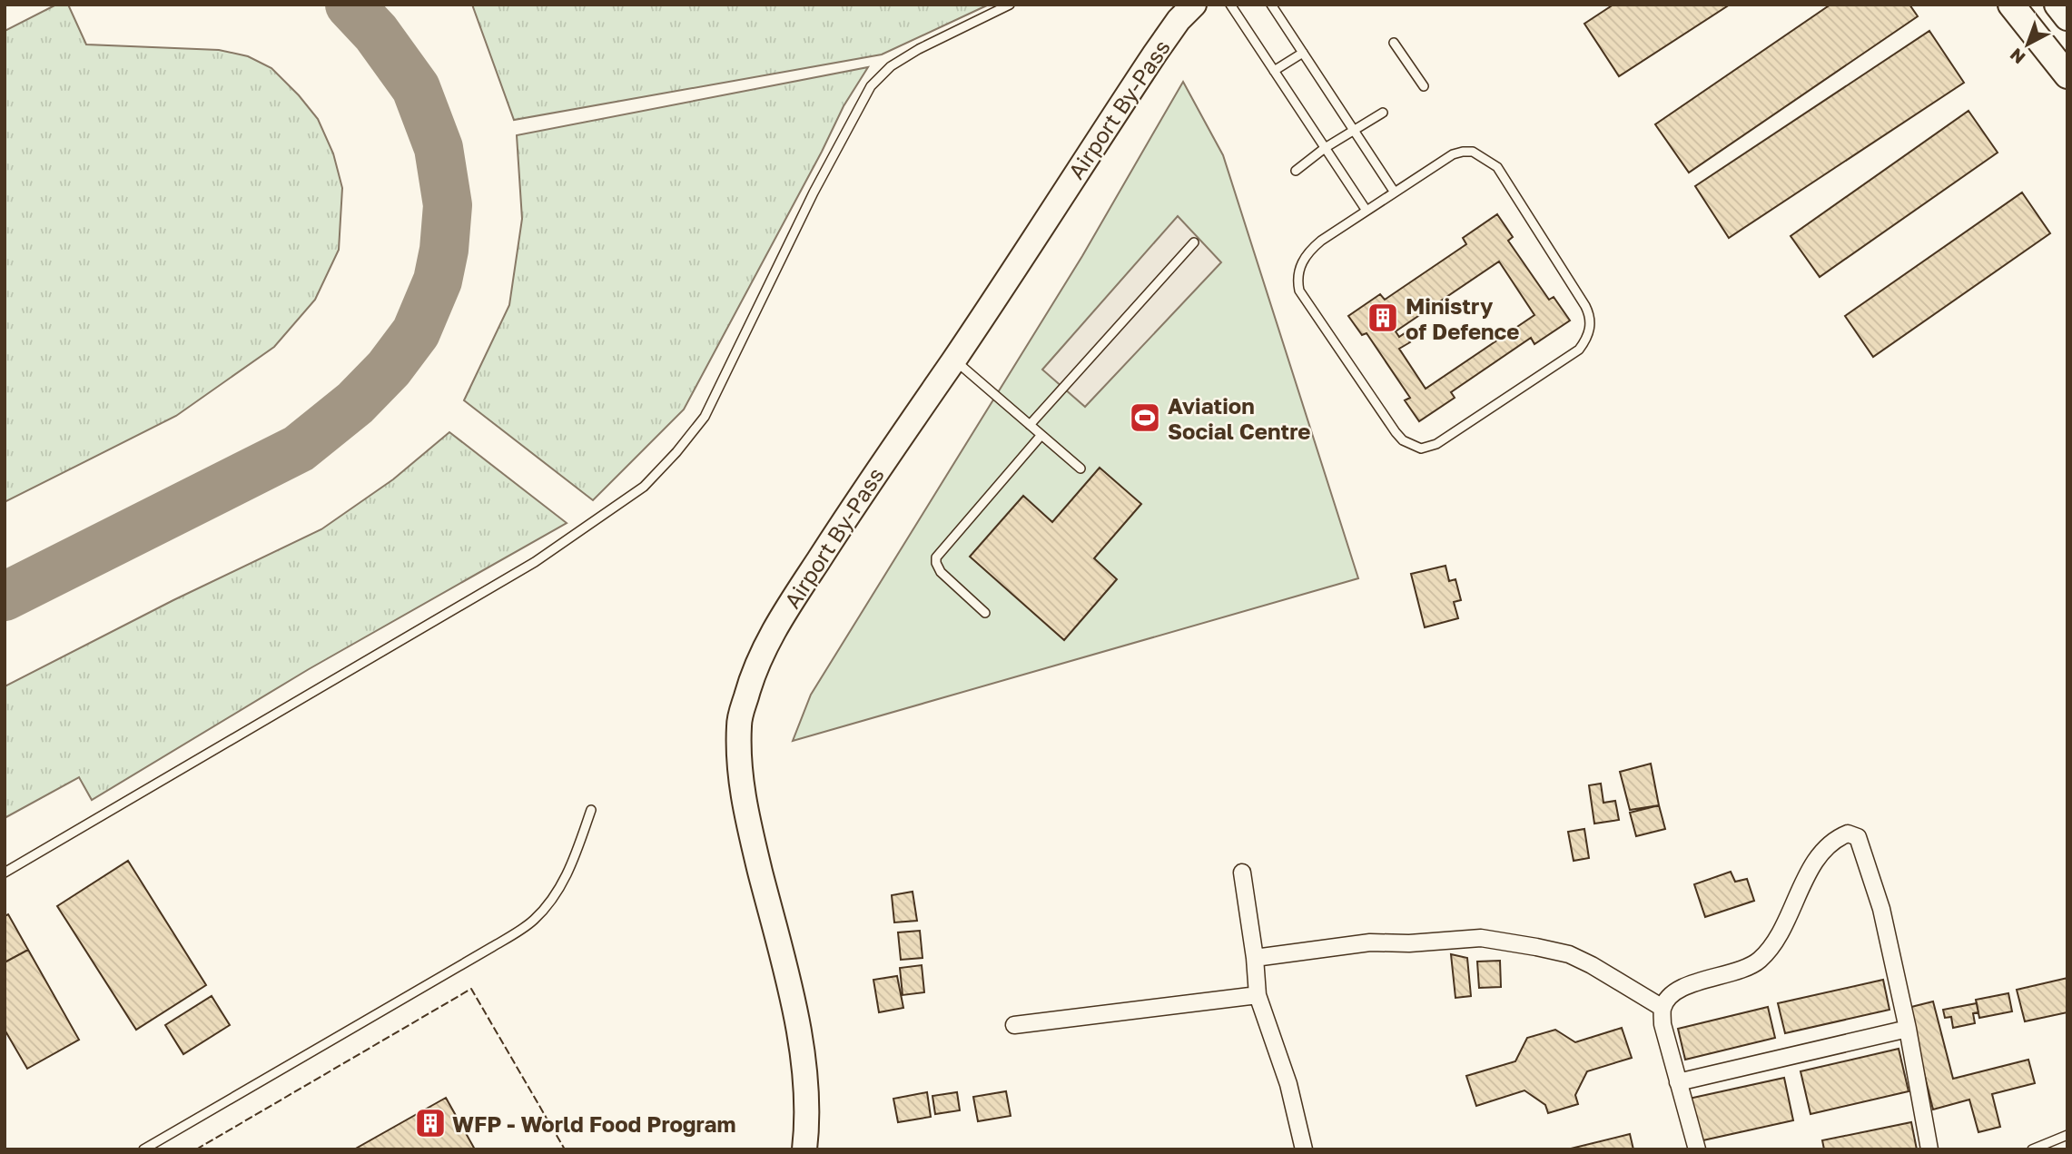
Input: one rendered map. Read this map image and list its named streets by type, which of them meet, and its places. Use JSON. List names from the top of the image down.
{
  "streets": {
    "main road": ["Airport By-Pass"]
  },
  "places": {
    "building": ["Ministry of Defence", "WFP - World Food Program"],
    "sports": ["Aviation Social Centre"]
  },
  "north": "bottom left"
}
